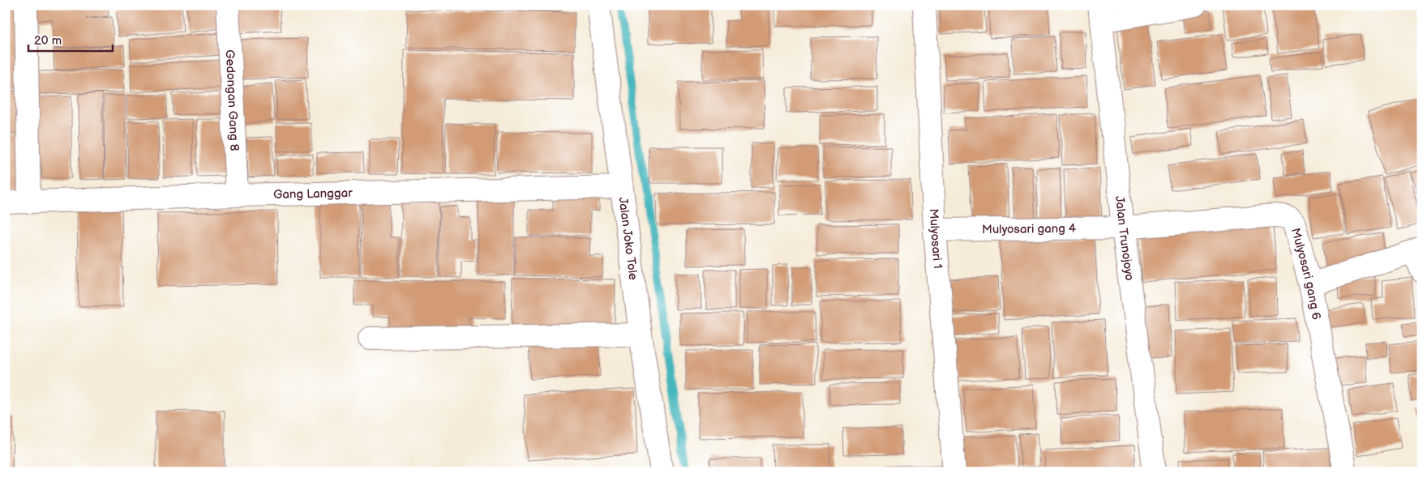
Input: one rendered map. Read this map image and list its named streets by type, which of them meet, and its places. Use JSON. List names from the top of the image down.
{
  "streets": {
    "street": [
      "Gedongan Gang 8",
      "Gang Langgar",
      "Mulyosari gang 4",
      "Jalan Joko Tole",
      "Mulyosari 1",
      "Jalan Trunojoyo",
      "Mulyosari gang 6"
    ]
  },
  "crossings": [
    ["Gedongan Gang 8", "Gang Langgar"],
    ["Gang Langgar", "Jalan Joko Tole"],
    ["Mulyosari gang 4", "Mulyosari 1"],
    ["Mulyosari gang 4", "Jalan Trunojoyo"],
    ["Mulyosari gang 4", "Mulyosari gang 6"],
    ["Jalan Trunojoyo", "Mulyosari gang 6"]
  ],
  "scale_bar": "20 m"
}
